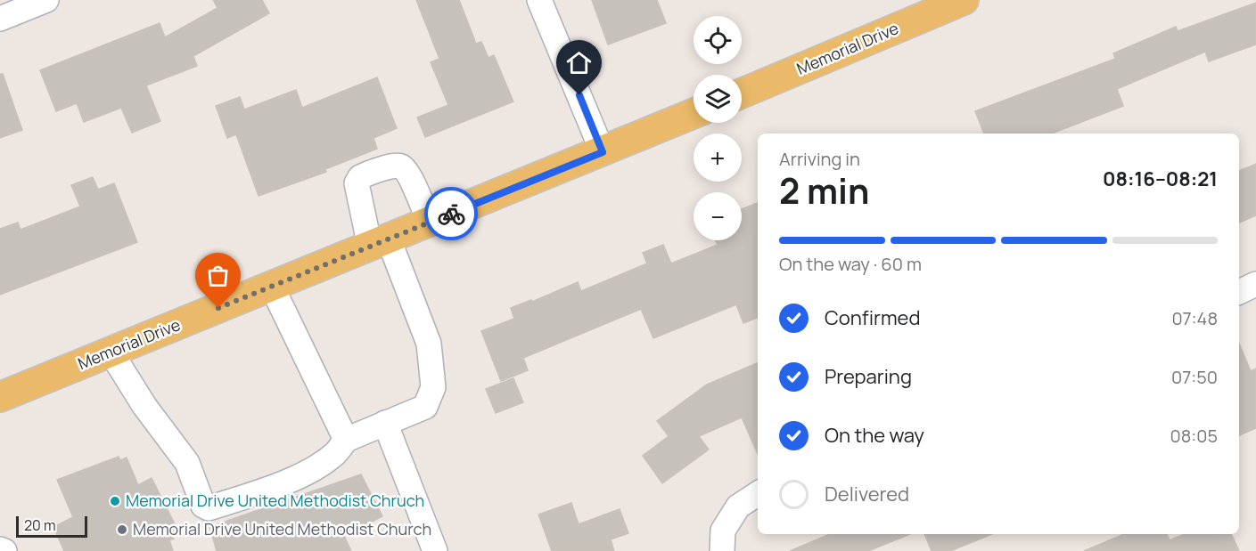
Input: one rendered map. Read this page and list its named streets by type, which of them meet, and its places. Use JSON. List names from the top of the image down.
{
  "streets": {
    "main road": ["Memorial Drive"]
  },
  "places": ["Memorial Drive United Methodist Chruch", "Memorial Drive United Methodist Church"],
  "scale_bar": "20 m",
  "page": {
    "map_buttons": ["+", "−"],
    "heading": ["2 min", "Arriving in", "08:16–08:21"],
    "bar": "On the way · 60 m",
    "list": [
      ["Confirmed", "07:48"],
      ["Preparing", "07:50"],
      ["On the way", "08:05"],
      "Delivered"
    ],
    "scale": "20 m"
  }
}
